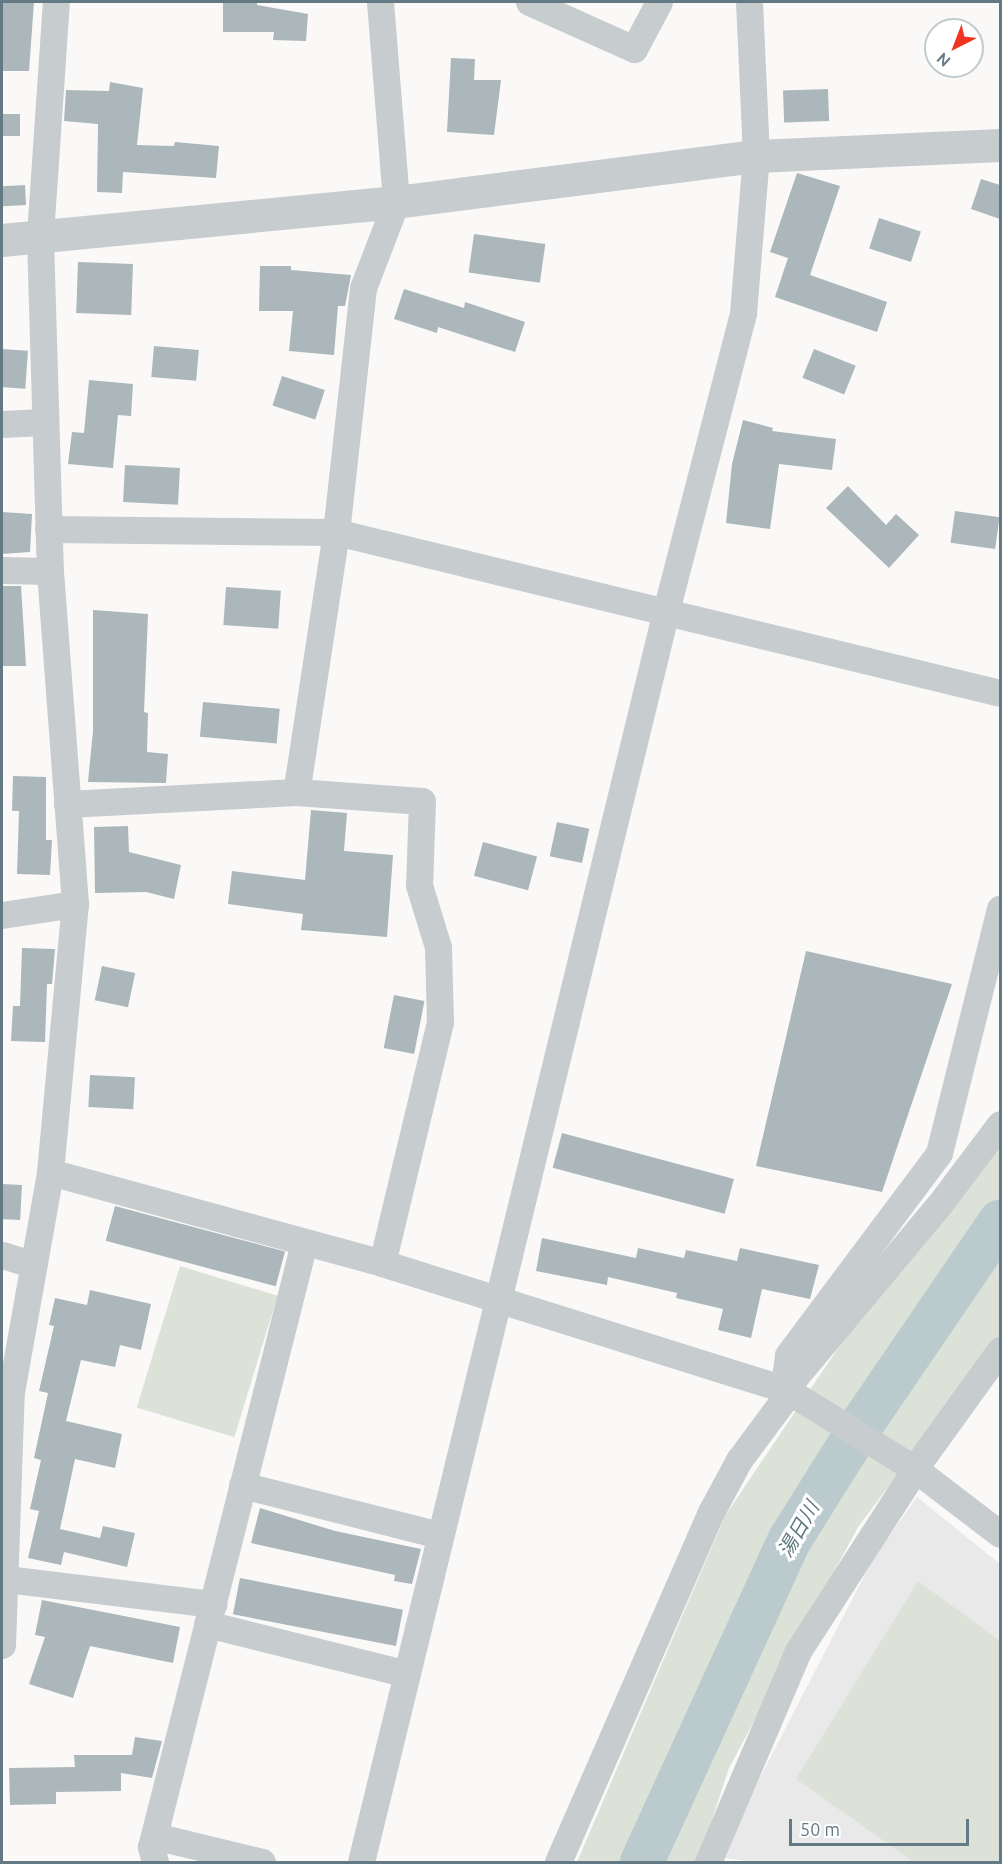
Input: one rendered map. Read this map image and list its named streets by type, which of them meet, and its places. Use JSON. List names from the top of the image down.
{
  "water": ["湯日川"],
  "scale_bar": "50 m",
  "north": "bottom left"
}
